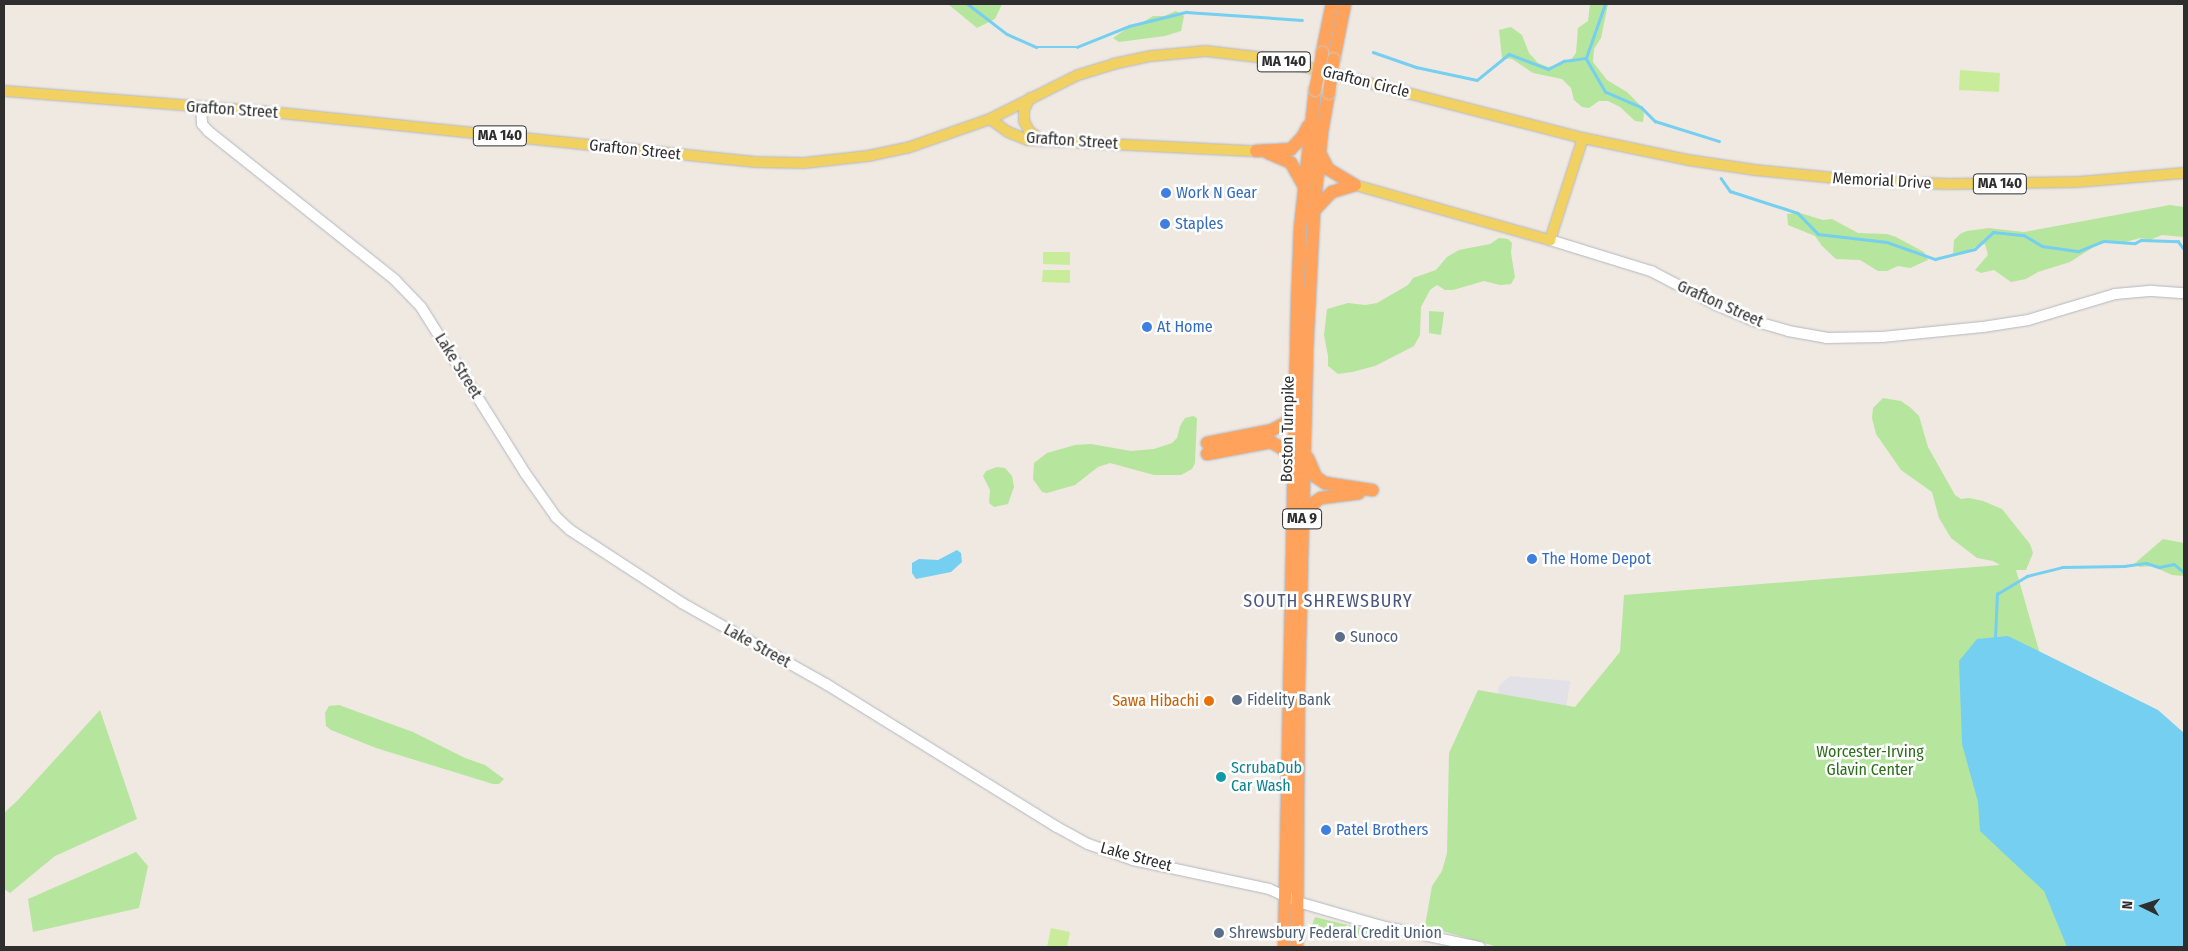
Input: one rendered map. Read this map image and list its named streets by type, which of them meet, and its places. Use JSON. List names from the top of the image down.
{
  "streets": {
    "highway": ["Boston Turnpike", "MA 9"],
    "main road": [
      "MA 140",
      "Grafton Circle",
      "Grafton Street",
      "Memorial Drive"
    ],
    "street": ["Lake Street"]
  },
  "crossings": [
    ["Grafton Circle", "Grafton Street"],
    ["Grafton Circle", "Memorial Drive"],
    ["Grafton Street", "Lake Street"],
    ["Lake Street", "Boston Turnpike"]
  ],
  "districts": ["SOUTH SHREWSBURY"],
  "parks": ["Worcester-Irving Glavin Center"],
  "places": [
    "Work N Gear",
    "Staples",
    "At Home",
    "The Home Depot",
    "Sunoco",
    "Fidelity Bank",
    "Sawa Hibachi",
    "ScrubaDub Car Wash",
    "Patel Brothers",
    "Shrewsbury Federal Credit Union"
  ],
  "north": "left"
}
